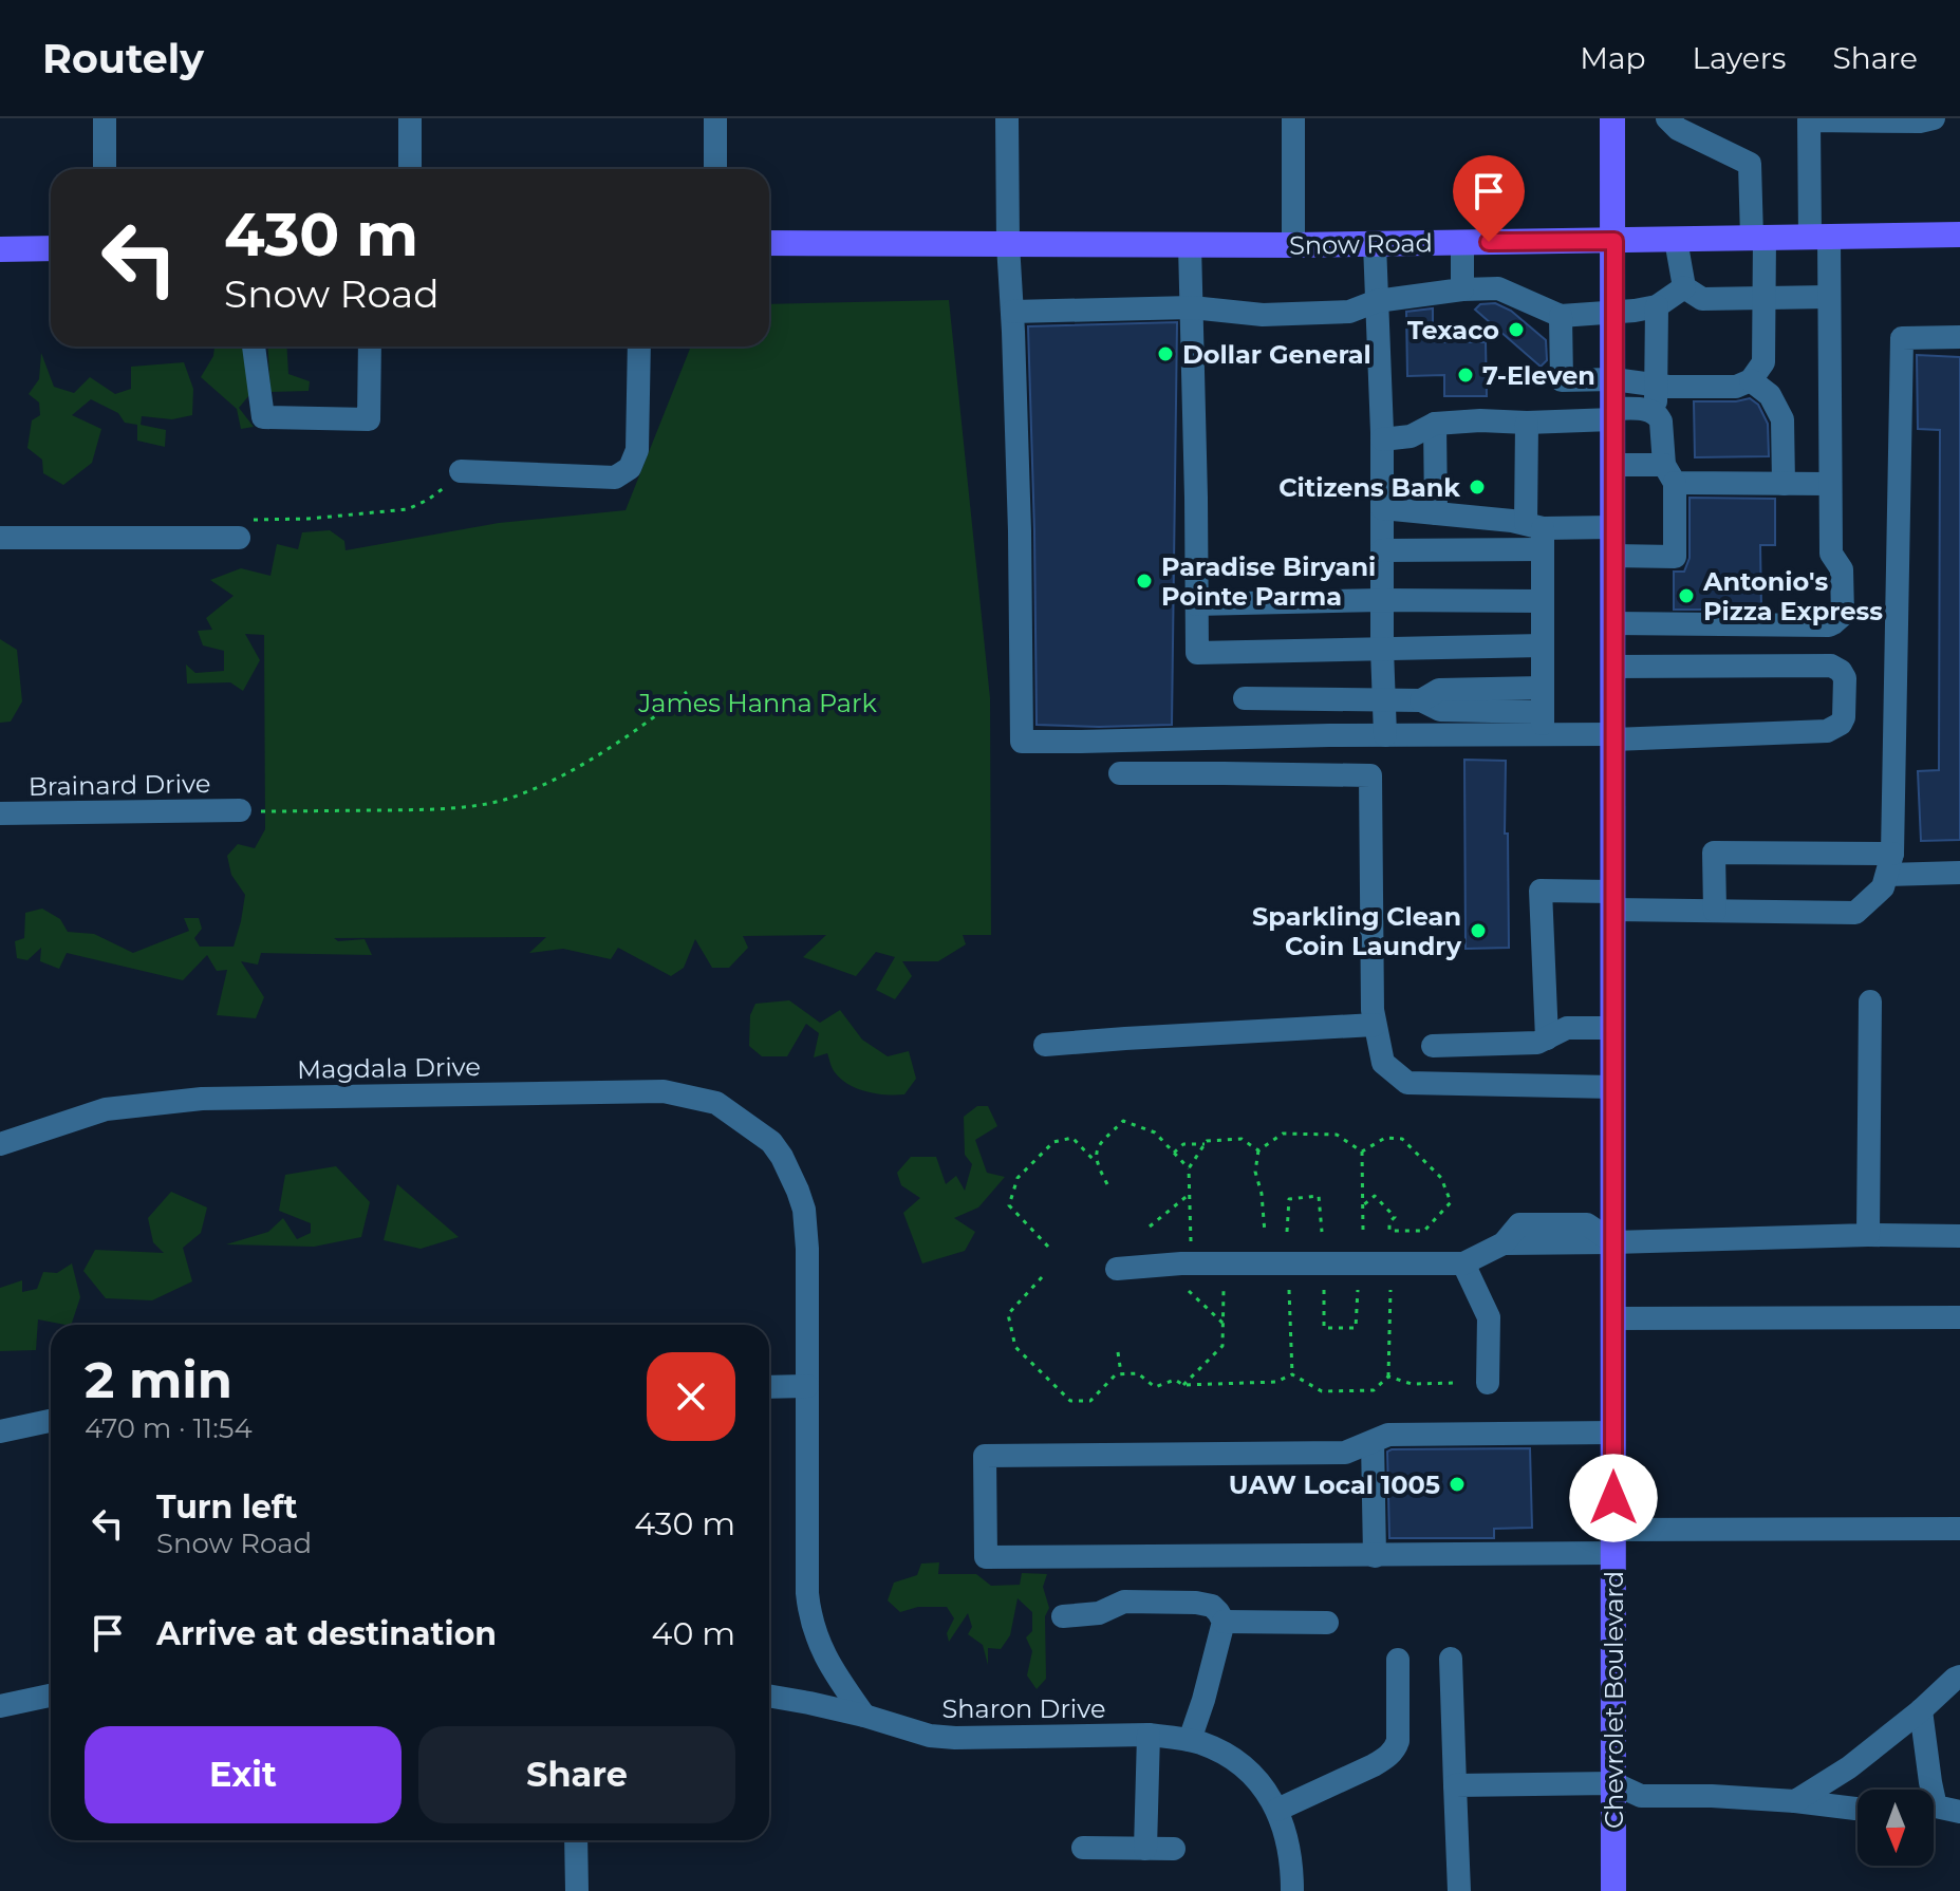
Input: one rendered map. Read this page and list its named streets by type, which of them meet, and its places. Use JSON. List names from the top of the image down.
{
  "streets": {
    "main road": ["Snow Road", "Chevrolet Boulevard"],
    "street": ["Brainard Drive", "Magdala Drive", "Sharon Drive"]
  },
  "crossings": [
    ["Snow Road", "Chevrolet Boulevard"]
  ],
  "parks": ["James Hanna Park"],
  "places": [
    "Texaco",
    "Dollar General",
    "7-Eleven",
    "Citizens Bank",
    "Paradise Biryani Pointe Parma",
    "Antonio's Pizza Express",
    "Sparkling Clean Coin Laundry",
    "UAW Local 1005"
  ],
  "north": "bottom",
  "page": {
    "header": "Routely",
    "nav": ["Map", "Layers", "Share"],
    "turn": ["430 m", "Snow Road"],
    "heading": ["2 min", "470 m · 11:54"],
    "list": [
      {
        "name": "Turn left",
        "note": "Snow Road",
        "value": "430 m"
      },
      {
        "name": "Arrive at destination",
        "value": "40 m"
      }
    ],
    "buttons": ["Exit", "Share"]
  }
}
